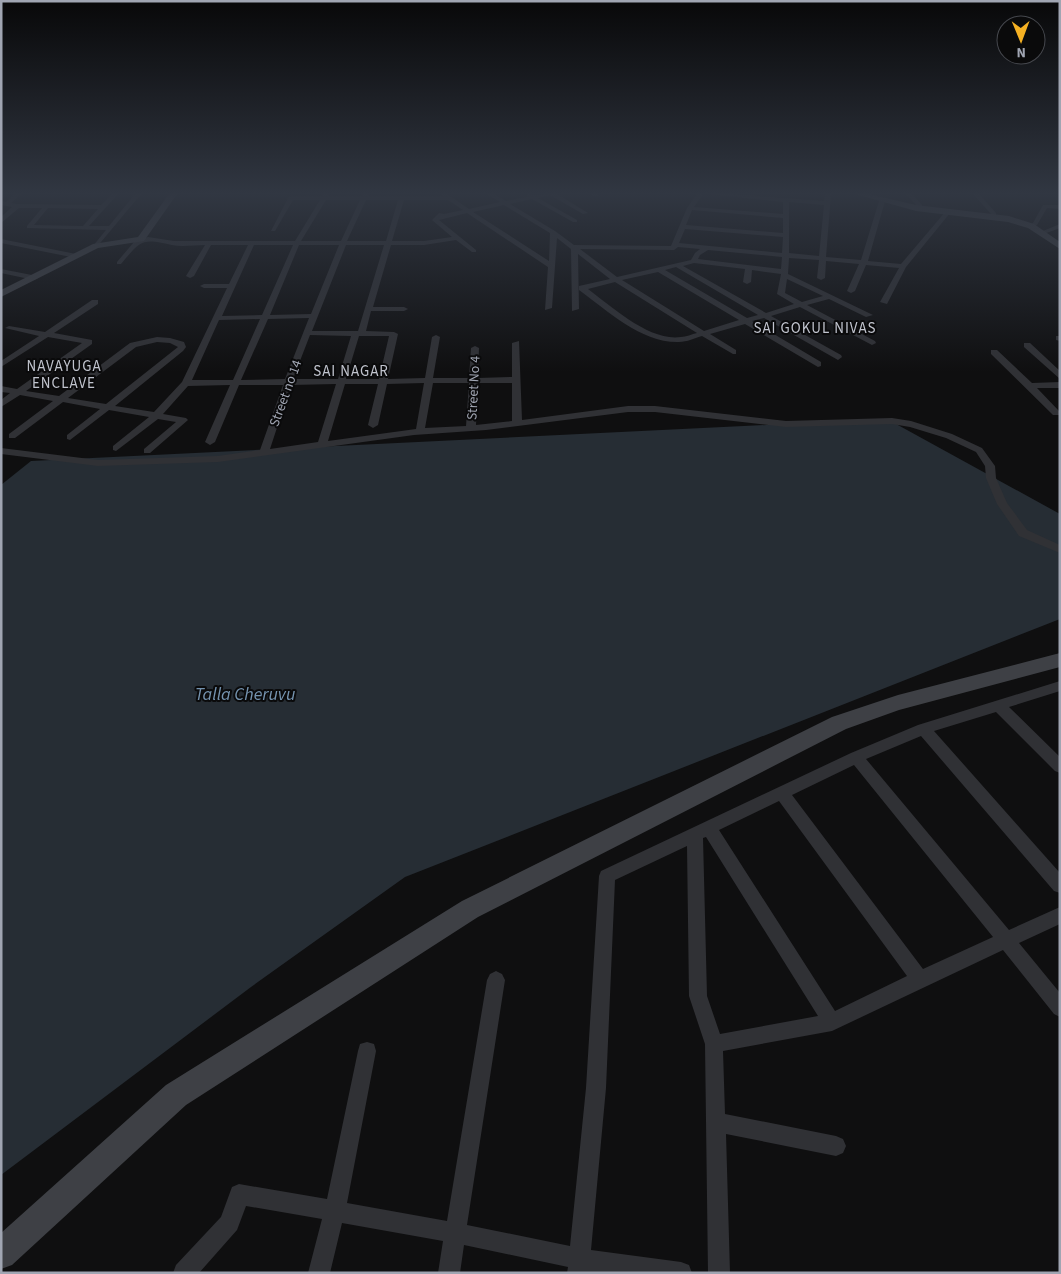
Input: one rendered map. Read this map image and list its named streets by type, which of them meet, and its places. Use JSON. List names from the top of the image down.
{
  "streets": {
    "street": ["Street No 4", "Street no 14"]
  },
  "districts": ["SAI GOKUL NIVAS", "NAVAYUGA ENCLAVE", "SAI NAGAR"],
  "water": ["Talla Cheruvu"],
  "north": "bottom"
}
